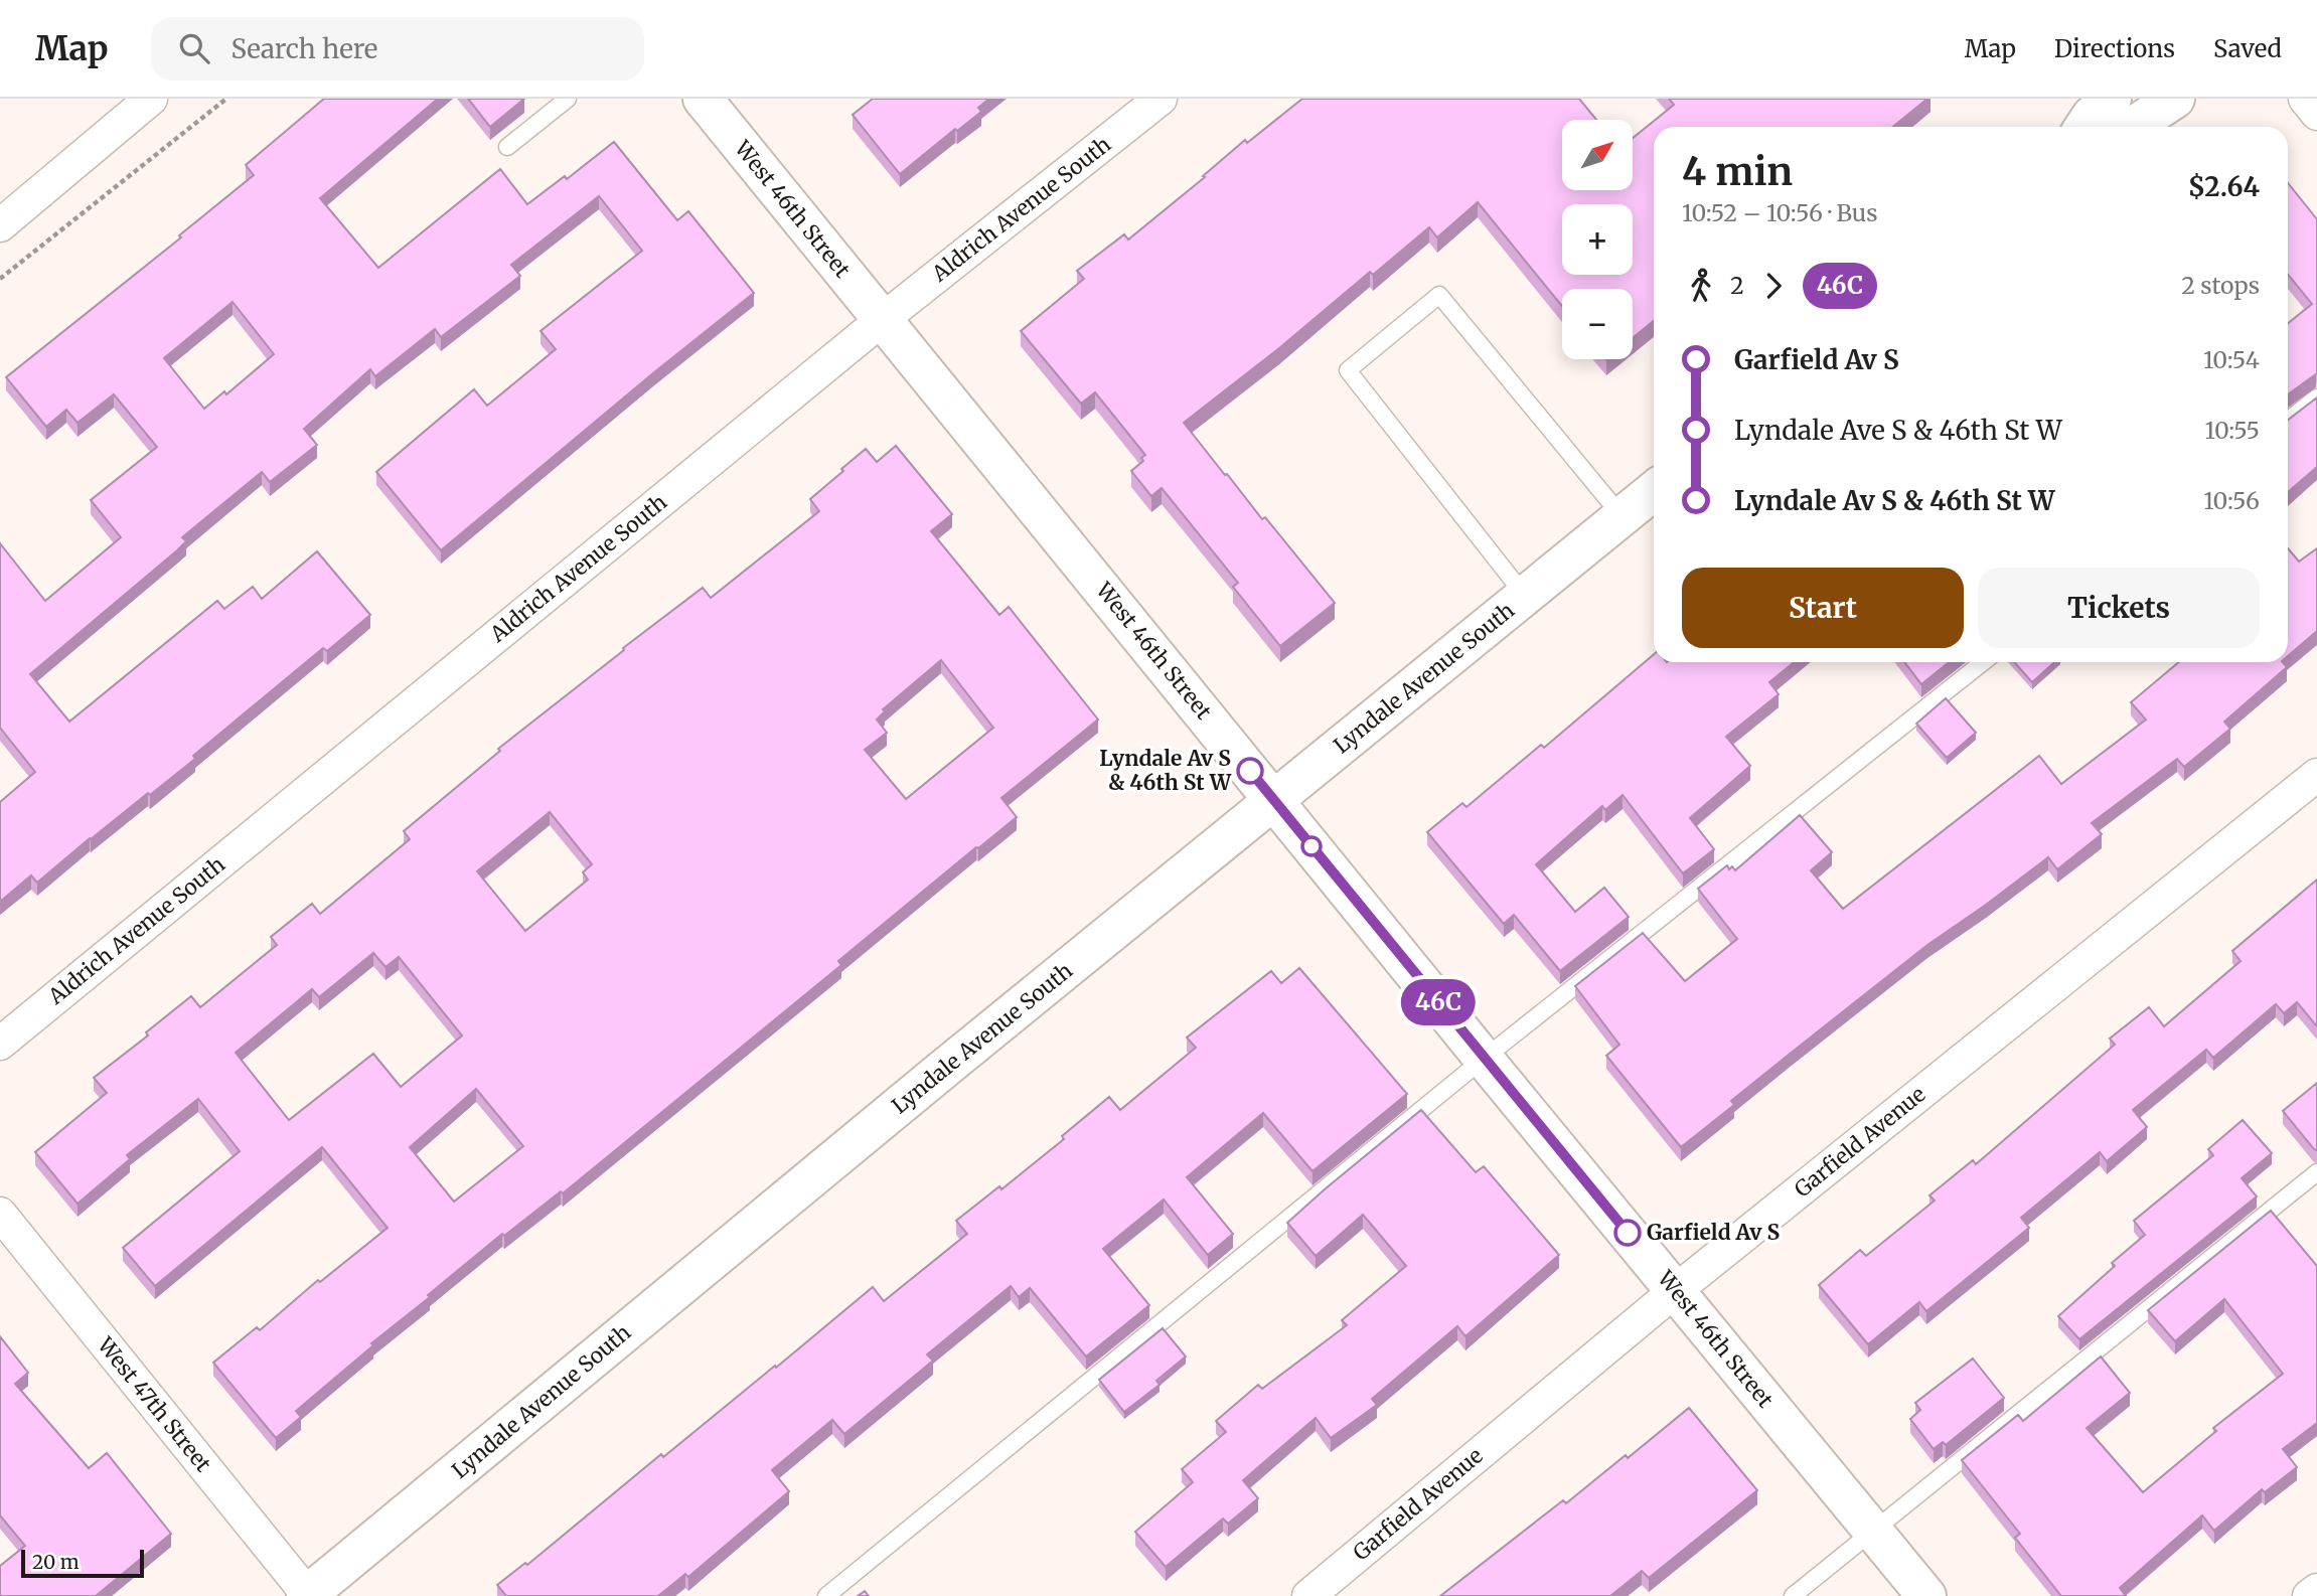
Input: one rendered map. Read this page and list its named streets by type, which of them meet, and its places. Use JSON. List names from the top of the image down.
{
  "streets": {
    "main road": ["West 46th Street", "Lyndale Avenue South"],
    "street": ["Aldrich Avenue South", "Garfield Avenue", "West 47th Street"]
  },
  "crossings": [
    ["West 46th Street", "Aldrich Avenue South"],
    ["West 46th Street", "Lyndale Avenue South"],
    ["West 46th Street", "Garfield Avenue"],
    ["Lyndale Avenue South", "West 47th Street"]
  ],
  "places": ["Lyndale Av S & 46th St W", "Garfield Av S"],
  "lines": ["bus line 46C"],
  "scale_bar": "20 m",
  "north": "top right",
  "page": {
    "header": "Map",
    "search": "Search here",
    "nav": ["Map", "Directions", "Saved"],
    "on_map": "46C",
    "map_buttons": ["+", "−"],
    "heading": ["4 min", "10:52 – 10:56 · Bus", "$2.64"],
    "legs": ["2", "46C", "2 stops"],
    "list": [
      {
        "name": "Garfield Av S",
        "value": "10:54"
      },
      {
        "name": "Lyndale Ave S & 46th St W",
        "value": "10:55"
      },
      {
        "name": "Lyndale Av S & 46th St W",
        "value": "10:56"
      }
    ],
    "buttons": ["Start", "Tickets"],
    "scale": "20 m"
  }
}
